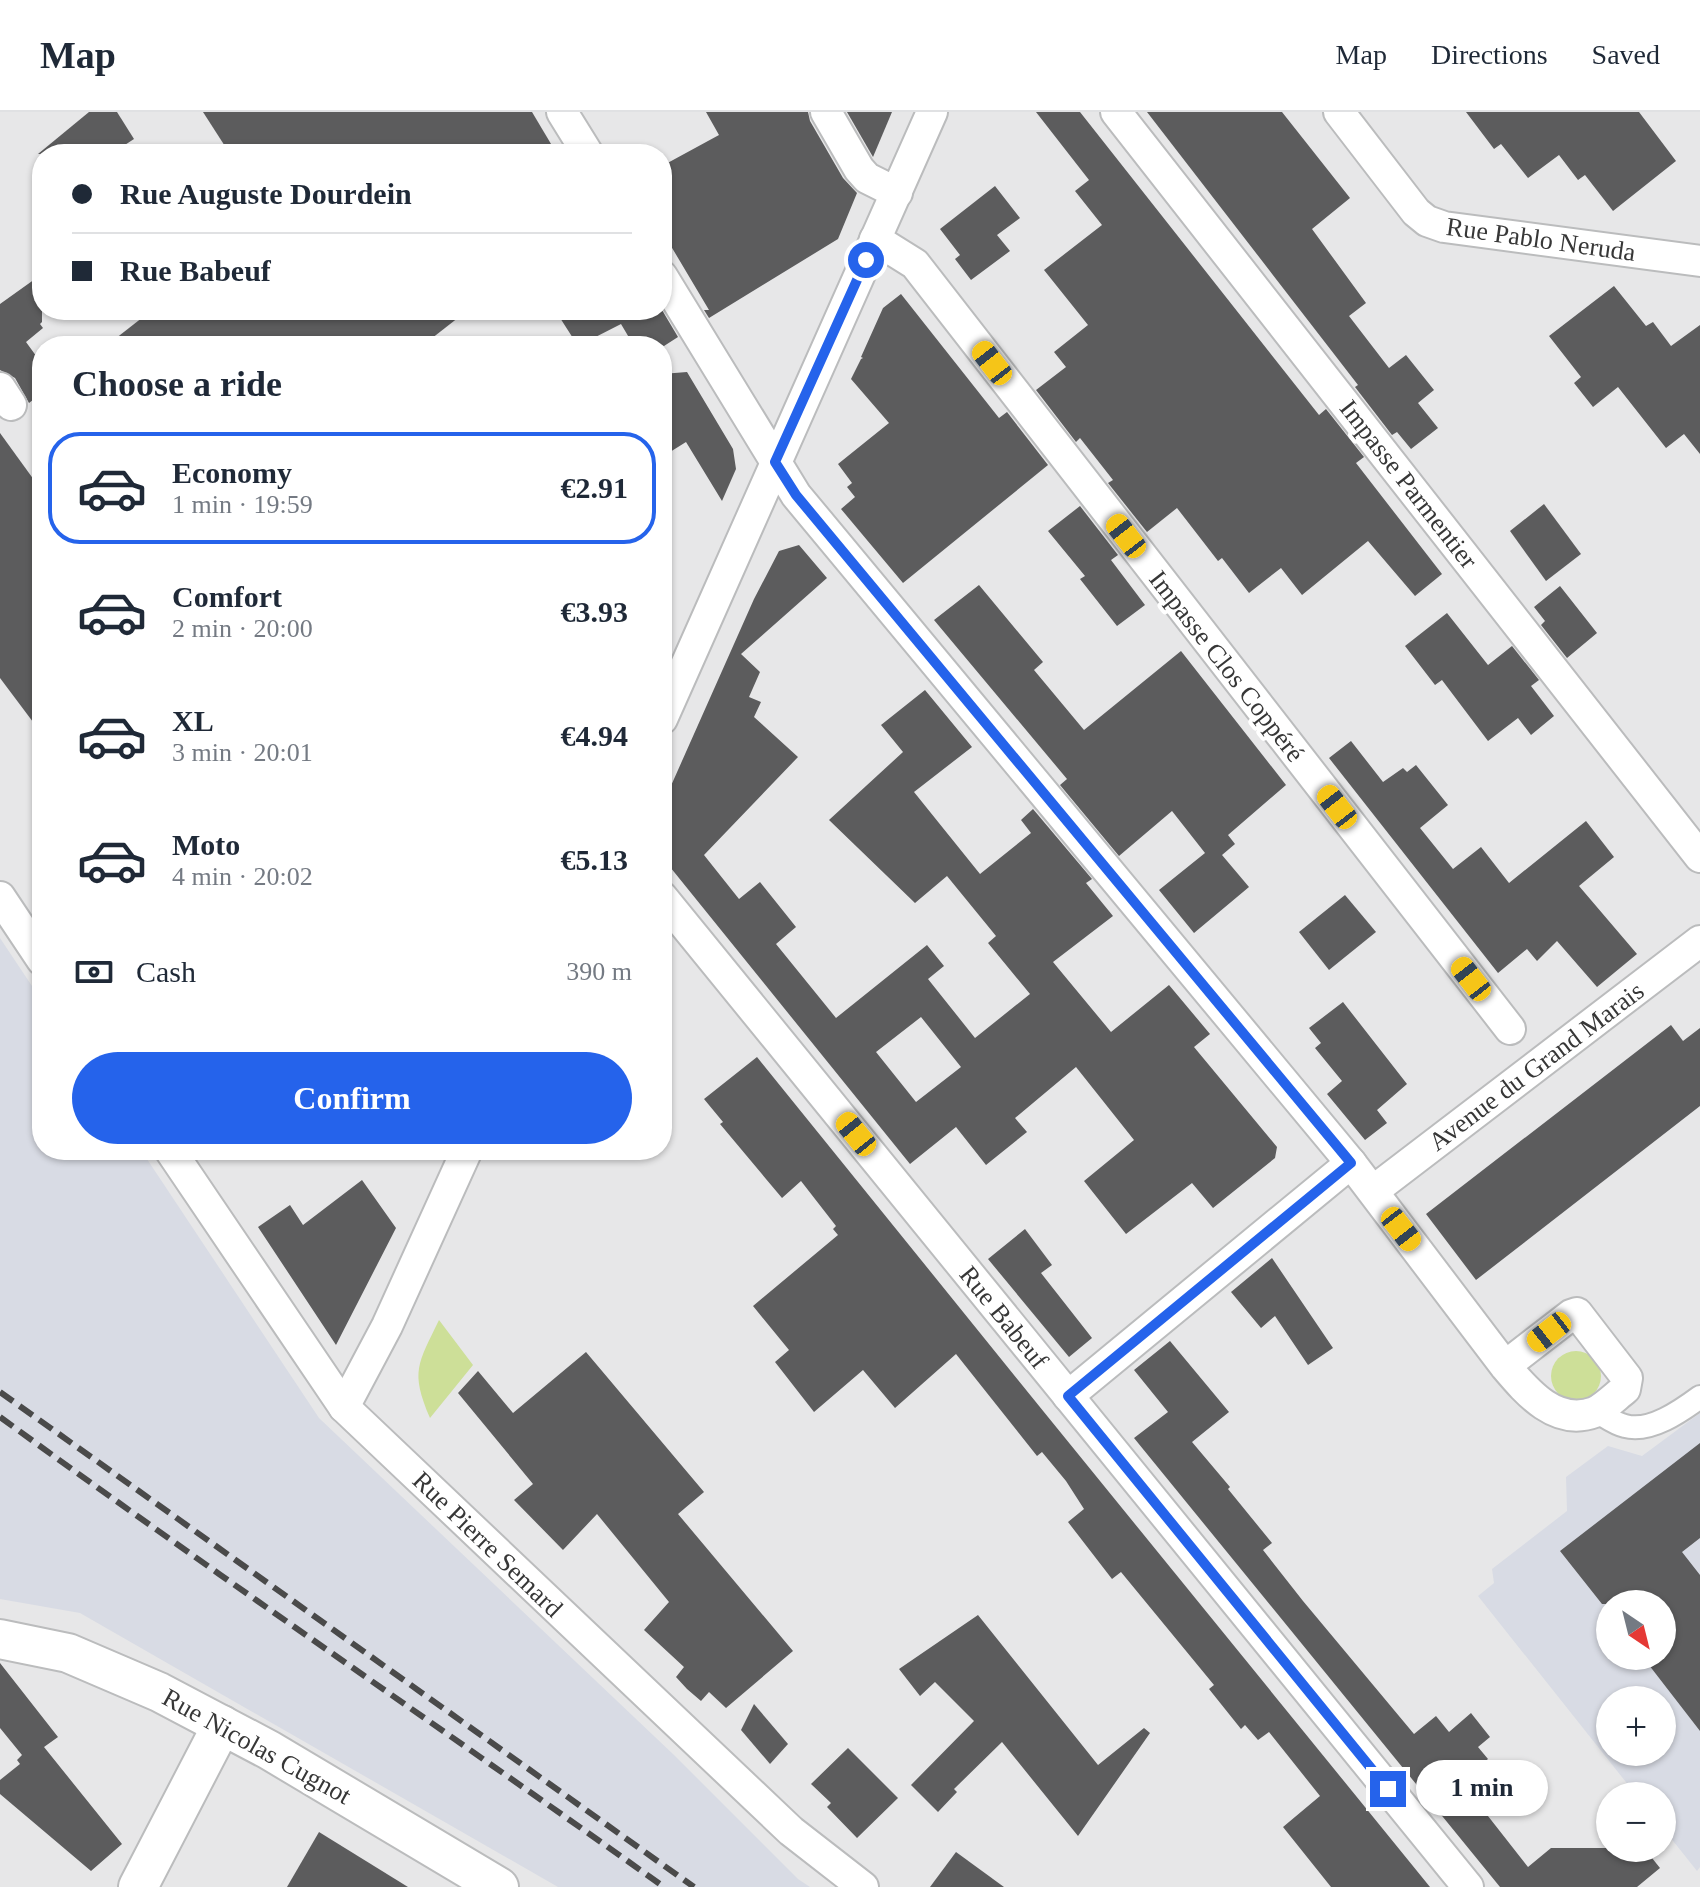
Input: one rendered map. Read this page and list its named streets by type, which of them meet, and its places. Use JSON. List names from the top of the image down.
{
  "streets": {
    "street": [
      "Rue Pablo Neruda",
      "Impasse Parmentier",
      "Impasse Clos Coppéré",
      "Avenue du Grand Marais",
      "Rue Babeuf",
      "Rue Pierre Semard",
      "Rue Nicolas Cugnot"
    ]
  },
  "north": "bottom right",
  "page": {
    "header": "Map",
    "nav": ["Map", "Directions", "Saved"],
    "banner": ["Rue Auguste Dourdein", "Rue Babeuf"],
    "heading": "Choose a ride",
    "list": [
      {
        "name": "Economy",
        "note": "1 min · 19:59",
        "value": "€2.91"
      },
      {
        "name": "Comfort",
        "note": "2 min · 20:00",
        "value": "€3.93"
      },
      {
        "name": "XL",
        "note": "3 min · 20:01",
        "value": "€4.94"
      },
      {
        "name": "Moto",
        "note": "4 min · 20:02",
        "value": "€5.13"
      }
    ],
    "pay": ["Cash", "390 m"],
    "buttons": "Confirm",
    "map_buttons": ["+", "−"],
    "bubble": "1 min"
  }
}
